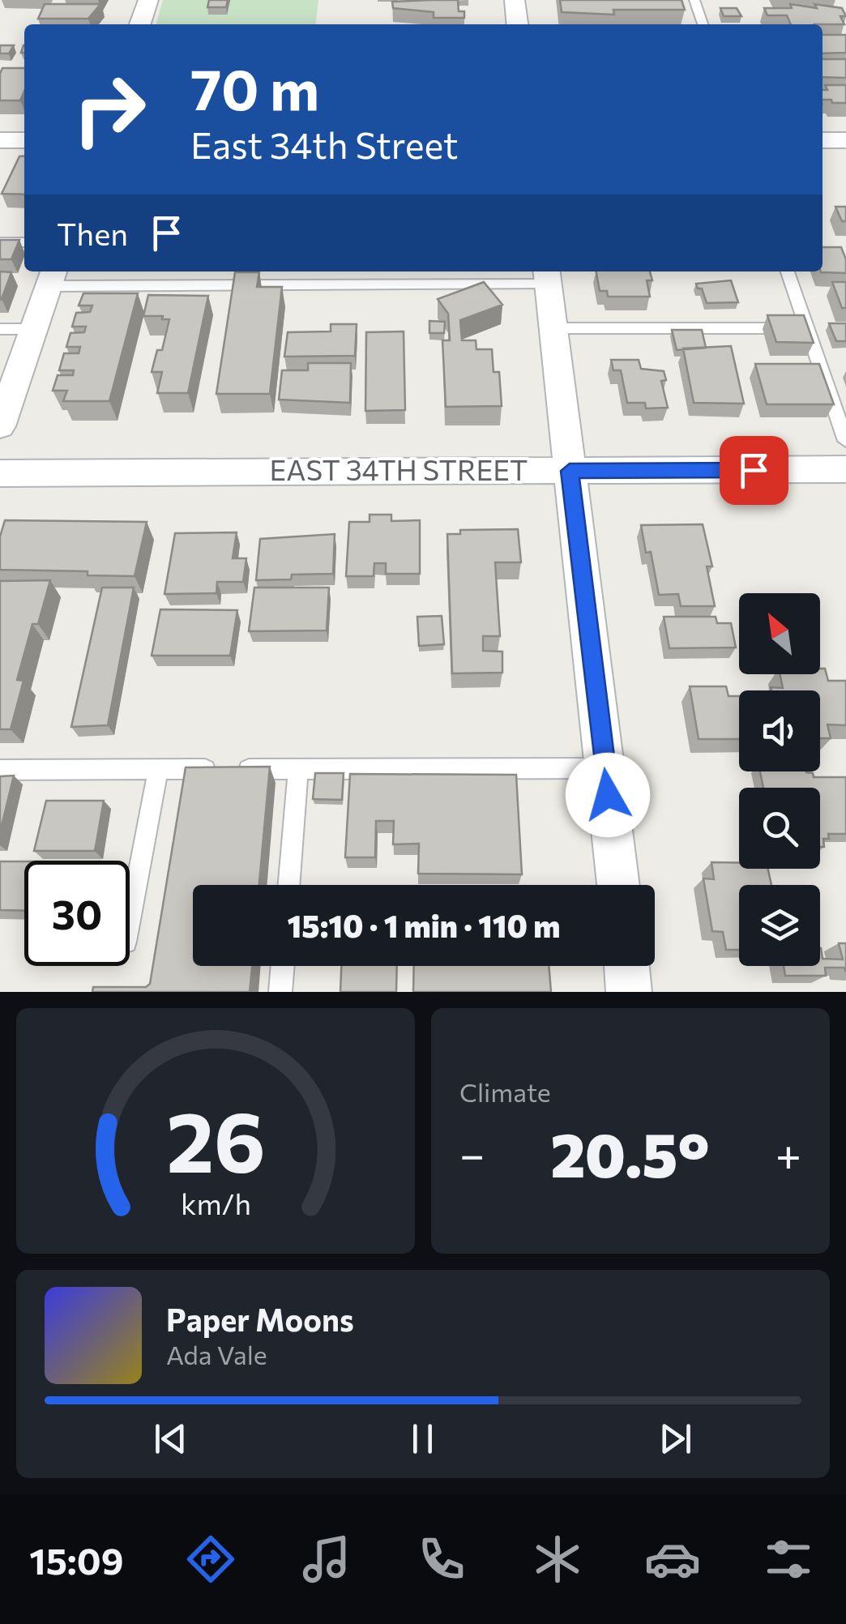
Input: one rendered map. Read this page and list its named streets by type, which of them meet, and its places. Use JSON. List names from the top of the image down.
{
  "streets": {
    "street": ["EAST 34TH STREET"]
  },
  "north": "top left",
  "page": {
    "turn": ["70 m", "East 34th Street"],
    "then": "Then",
    "limit": "30",
    "trip": "15:10 · 1 min · 110 m",
    "tile": "Climate",
    "heat": ["−", "20.5°", "+"],
    "song": ["Paper Moons", "Ada Vale"],
    "tabs": "15:09",
    "gauge": ["26", "km/h"]
  }
}
